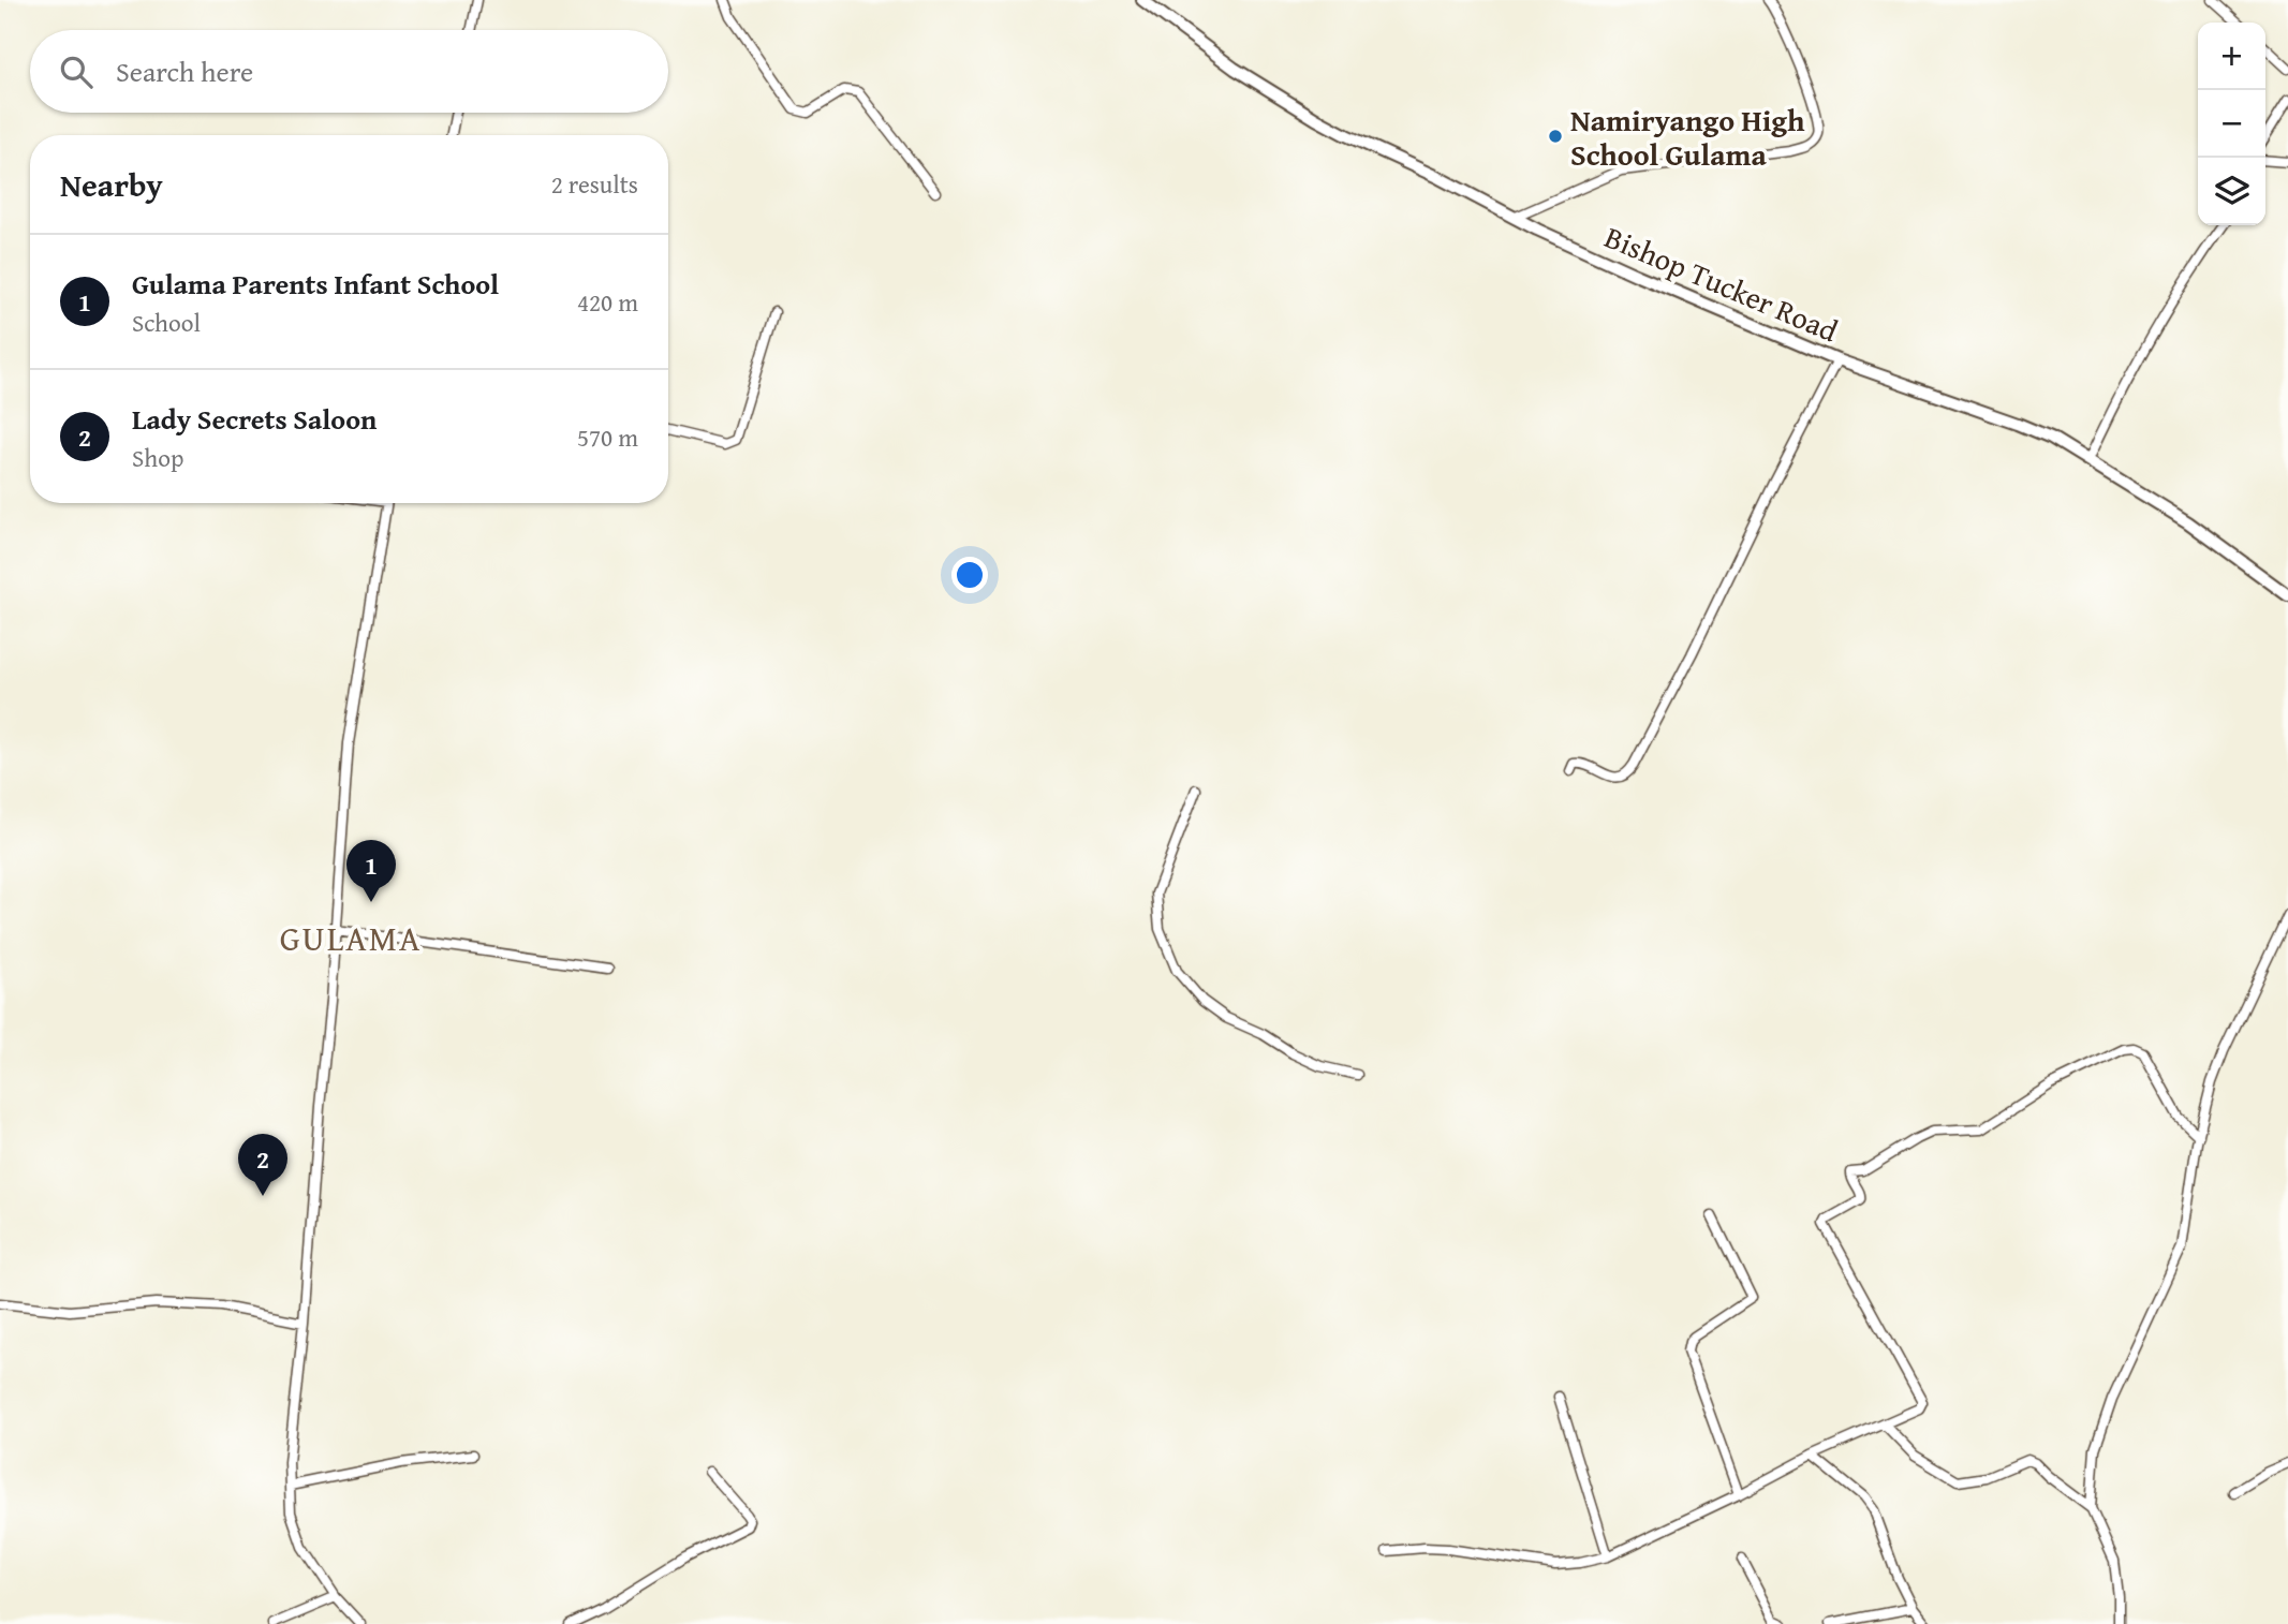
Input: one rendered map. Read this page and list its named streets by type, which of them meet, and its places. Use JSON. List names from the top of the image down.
{
  "streets": {
    "main road": ["Bishop Tucker Road"]
  },
  "districts": ["GULAMA"],
  "places": ["Namiryango High School Gulama"],
  "page": {
    "map_buttons": ["+", "−"],
    "search": "Search here",
    "heading": ["Nearby", "2 results"],
    "list": [
      {
        "mark": "1",
        "name": "Gulama Parents Infant School",
        "note": "School",
        "value": "420 m"
      },
      {
        "mark": "2",
        "name": "Lady Secrets Saloon",
        "note": "Shop",
        "value": "570 m"
      }
    ],
    "pins": ["1", "2"]
  }
}
